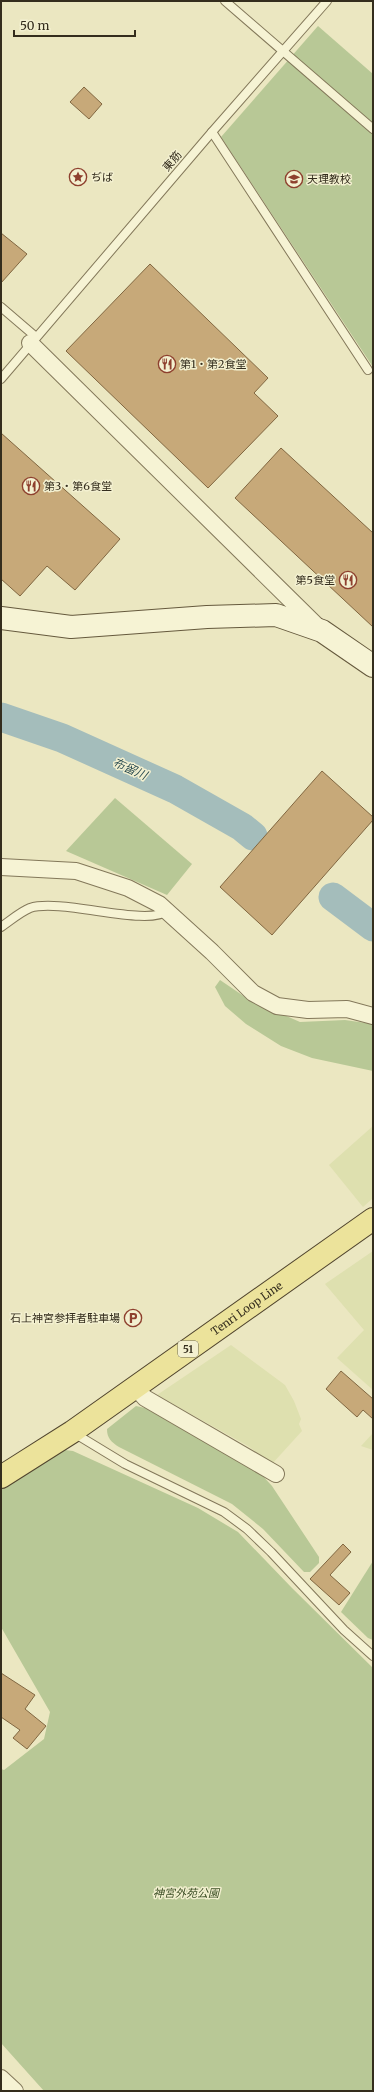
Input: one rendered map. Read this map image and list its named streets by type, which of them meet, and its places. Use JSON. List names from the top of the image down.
{
  "streets": {
    "main road": ["Tenri Loop Line", "51"],
    "lane": ["東筋"]
  },
  "water": ["布留川"],
  "parks": ["神宮外苑公園"],
  "places": {
    "place": ["ぢば"],
    "school or university": ["天理教校"],
    "restaurant": ["第1・第2食堂", "第3・第6食堂", "第5食堂"],
    "parking": ["石上神宮参拝者駐車場"]
  },
  "scale_bar": "50 m"
}
